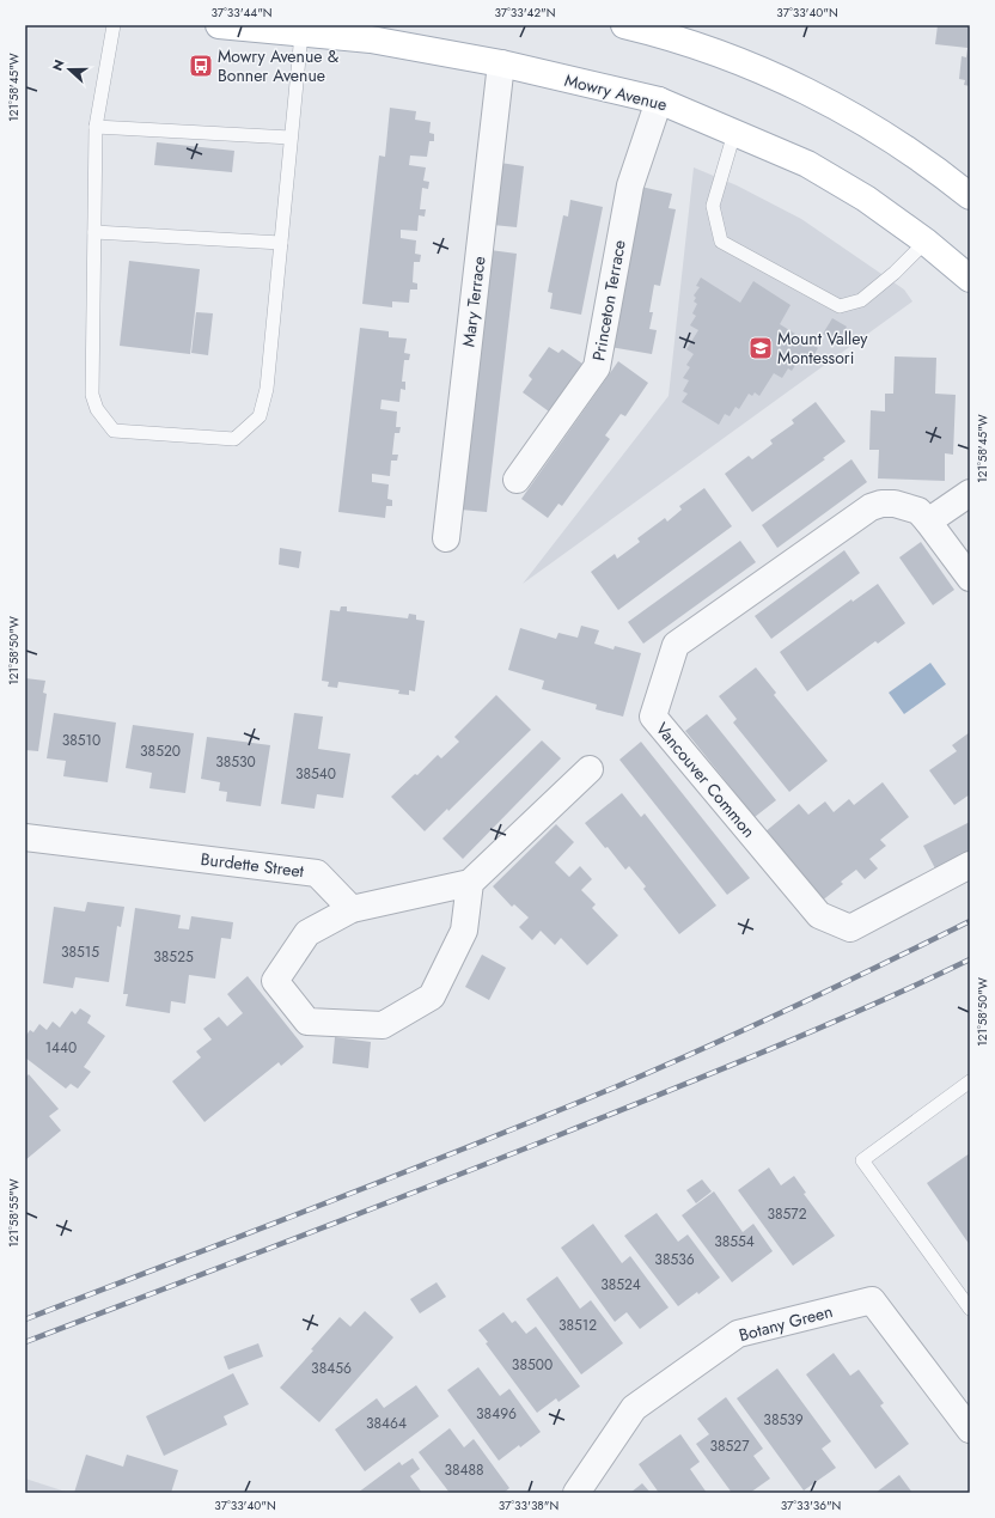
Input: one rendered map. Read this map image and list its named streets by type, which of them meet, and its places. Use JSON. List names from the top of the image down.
{
  "streets": {
    "main road": ["Mowry Avenue"],
    "street": [
      "Princeton Terrace",
      "Mary Terrace",
      "Vancouver Common",
      "Burdette Street",
      "Botany Green"
    ]
  },
  "crossings": [
    ["Mowry Avenue", "Princeton Terrace"],
    ["Mowry Avenue", "Mary Terrace"]
  ],
  "places": {
    "bus stop": ["Mowry Avenue & Bonner Avenue"],
    "school or university": ["Mount Valley Montessori"]
  },
  "house_numbers": [
    "38510",
    "38520",
    "38530",
    "38540",
    "38515",
    "38525",
    "1440",
    "38572",
    "38554",
    "38536",
    "38524",
    "38512",
    "38500",
    "38456",
    "38496",
    "38539",
    "38464",
    "38527",
    "38488"
  ],
  "north": "left",
  "coordinates": [
    "37°33'44\"N",
    "37°33'42\"N",
    "37°33'40\"N",
    "121°58'45\"W",
    "121°58'50\"W",
    "121°58'55\"W",
    "37°33'38\"N",
    "37°33'36\"N"
  ]
}
